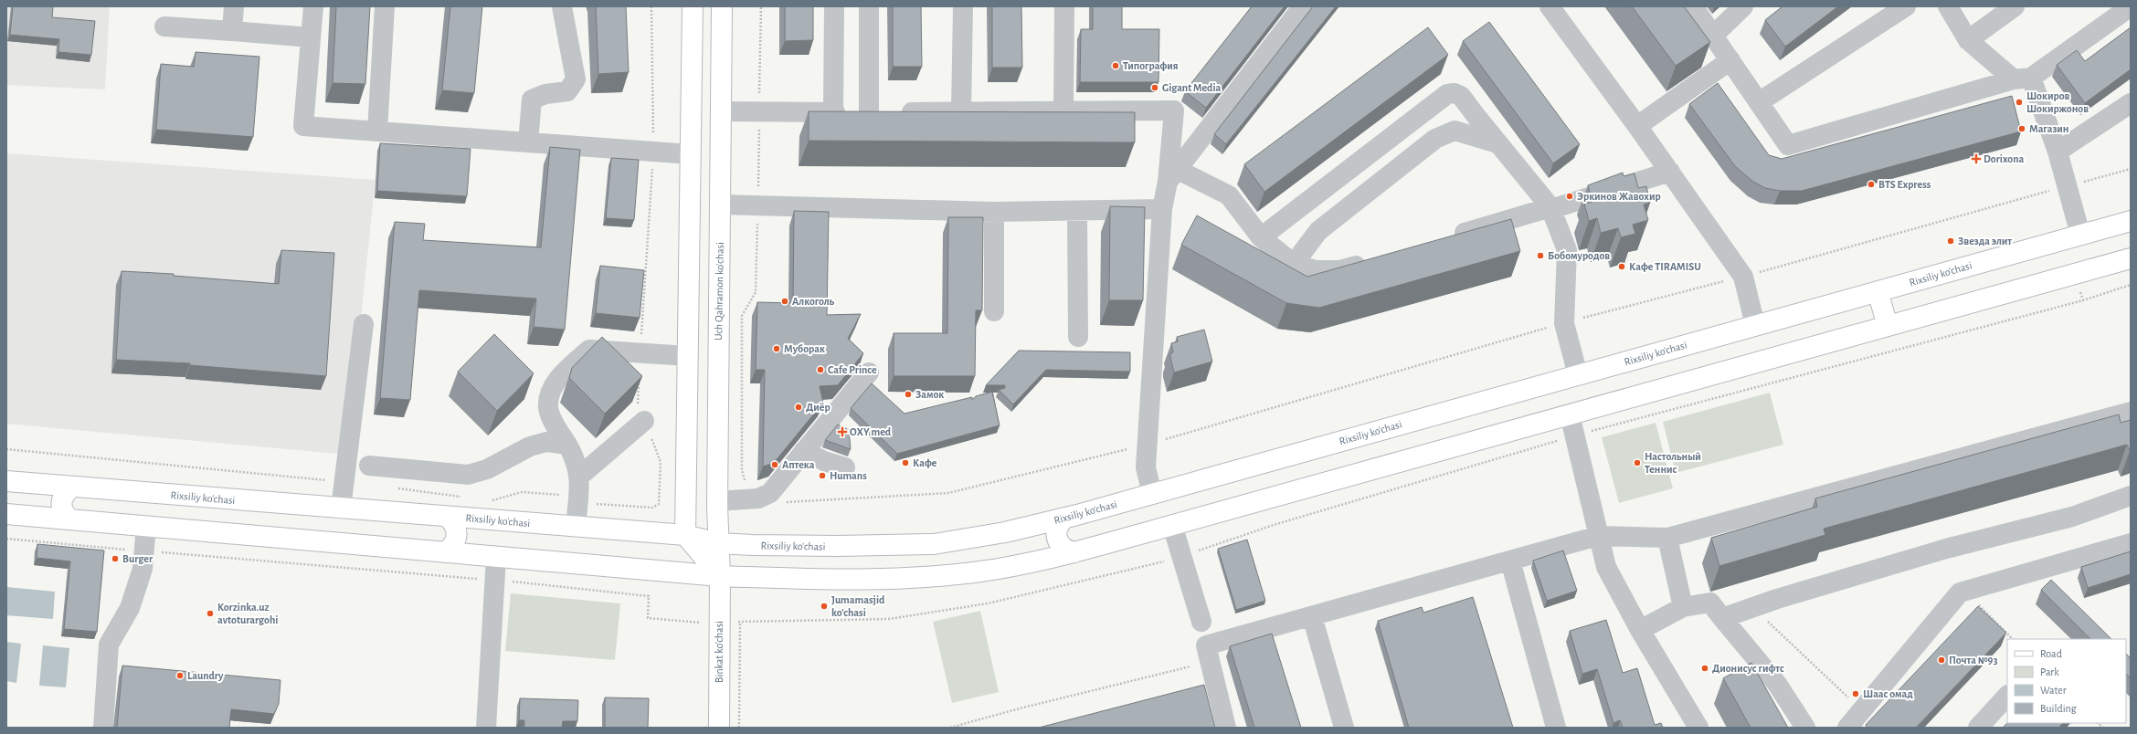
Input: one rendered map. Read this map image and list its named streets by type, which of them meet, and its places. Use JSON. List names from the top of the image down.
{
  "streets": {
    "main road": ["Rixsiliy ko'chasi", "Uch Qahramon ko'chasi", "Binkat ko'chasi"]
  },
  "crossings": [
    ["Rixsiliy ko'chasi", "Uch Qahramon ko'chasi"],
    ["Uch Qahramon ko'chasi", "Binkat ko'chasi"]
  ],
  "places": {
    "other": [
      "Типография",
      "Gigant Media",
      "Шокиров Шокиржонов",
      "Магазин",
      "BTS Express",
      "Эркинов Жавохир",
      "Звезда элит",
      "Бобомуродов",
      "Кафе TIRAMISU",
      "Алкоголь",
      "Муборак",
      "Cafe Prince",
      "Замок",
      "Диёр",
      "Кафе",
      "Настольный Теннис",
      "Аптека",
      "Humans",
      "Burger",
      "Jumamasjid ko'chasi",
      "Korzinka.uz avtoturargohi",
      "Почта №93",
      "Дионисус гифтс",
      "Laundry",
      "Шаас омад"
    ],
    "health": ["Dorixona", "OXY med"]
  },
  "legend": [
    "Road",
    "Park",
    "Water",
    "Building"
  ]
}
